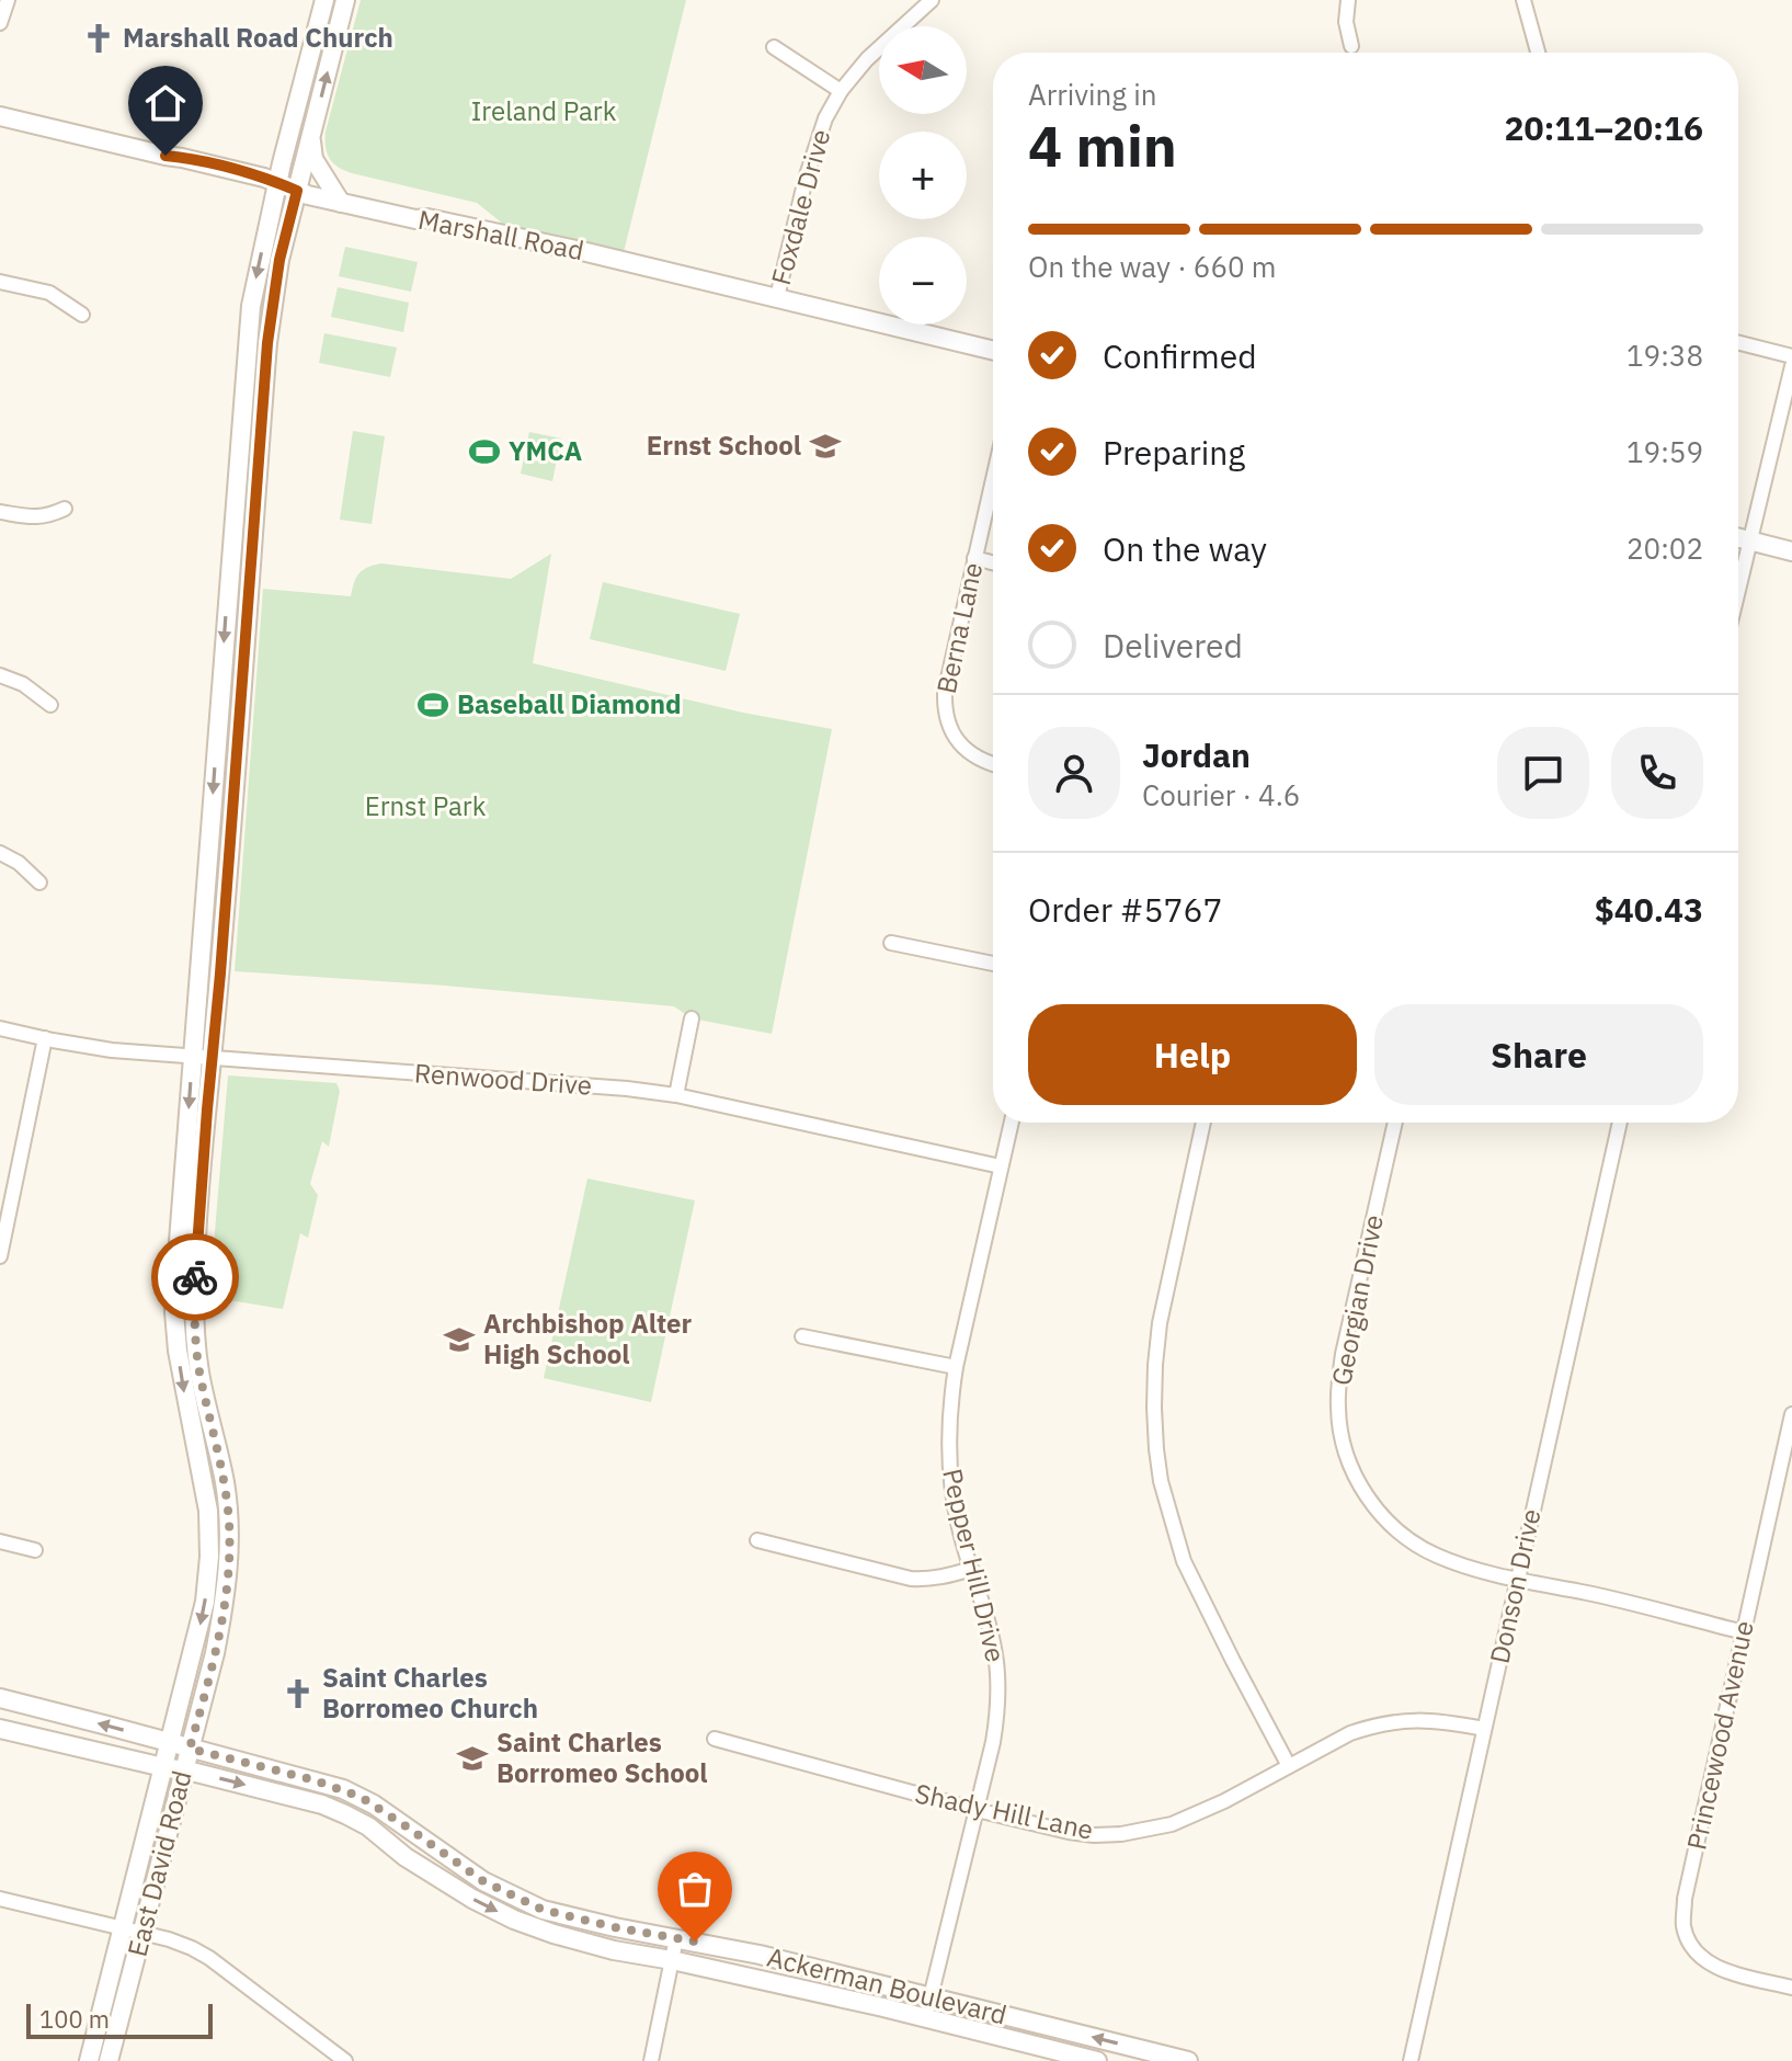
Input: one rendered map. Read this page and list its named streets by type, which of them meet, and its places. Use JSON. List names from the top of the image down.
{
  "streets": {
    "street": [
      "Foxdale Drive",
      "Marshall Road",
      "Berna Lane",
      "Renwood Drive",
      "Georgian Drive",
      "Pepper Hill Drive",
      "Donson Drive",
      "Princewood Avenue",
      "Shady Hill Lane",
      "East David Road",
      "Ackerman Boulevard"
    ]
  },
  "crossings": [
    ["Foxdale Drive", "Marshall Road"],
    ["Marshall Road", "East David Road"],
    ["Renwood Drive", "Pepper Hill Drive"],
    ["Renwood Drive", "East David Road"],
    ["Georgian Drive", "Donson Drive"],
    ["Georgian Drive", "Princewood Avenue"],
    ["Pepper Hill Drive", "Shady Hill Lane"],
    ["Pepper Hill Drive", "Ackerman Boulevard"],
    ["Donson Drive", "Shady Hill Lane"],
    ["East David Road", "Ackerman Boulevard"]
  ],
  "parks": ["Ireland Park", "Ernst Park"],
  "places": {
    "church": ["Marshall Road Church", "Saint Charles Borromeo Church"],
    "school or university": ["Ernst School", "Archbishop Alter High School", "Saint Charles Borromeo School"],
    "sports": ["YMCA", "Baseball Diamond"]
  },
  "scale_bar": "100 m",
  "north": "left",
  "page": {
    "map_buttons": ["+", "−"],
    "heading": ["4 min", "Arriving in", "20:11–20:16"],
    "panel": [
      "Jordan",
      "Courier · 4.6",
      "Order #5767",
      "$40.43"
    ],
    "bar": "On the way · 660 m",
    "list": [
      ["Confirmed", "19:38"],
      ["Preparing", "19:59"],
      ["On the way", "20:02"],
      "Delivered"
    ],
    "buttons": ["Help", "Share"],
    "scale": "100 m"
  }
}
